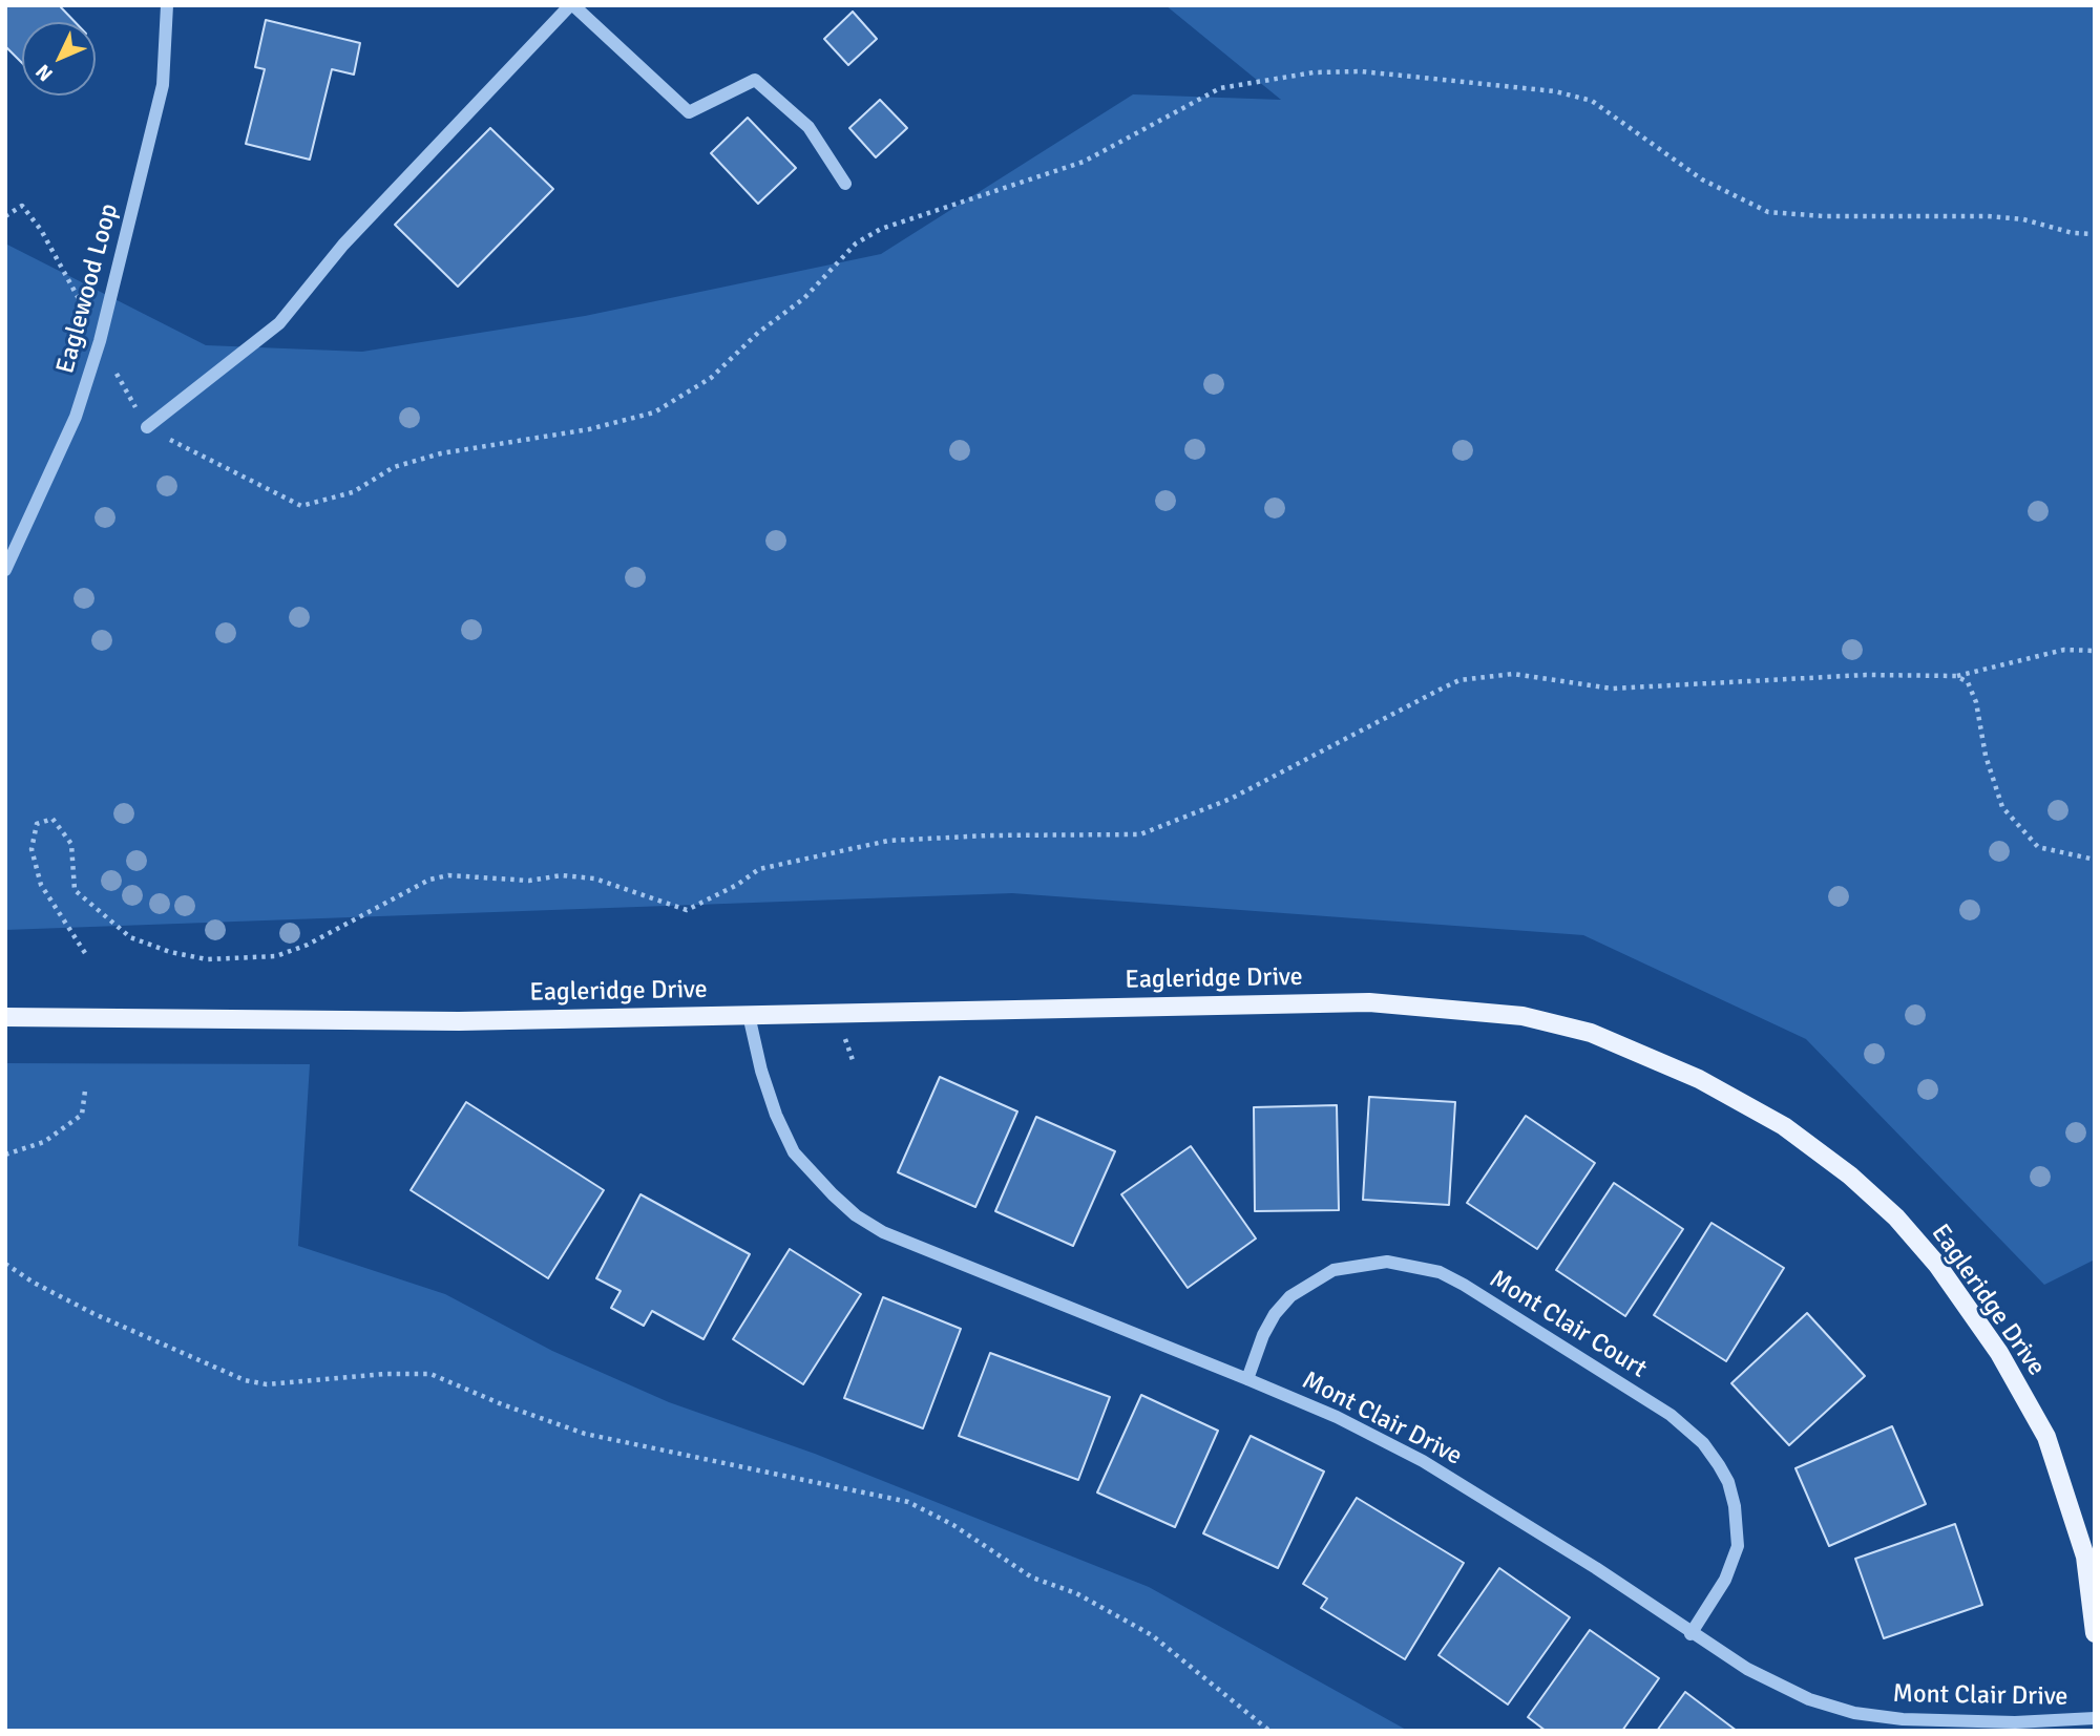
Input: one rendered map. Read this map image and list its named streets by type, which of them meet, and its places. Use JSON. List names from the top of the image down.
{
  "streets": {
    "main road": ["Eagleridge Drive"],
    "street": ["Eaglewood Loop", "Mont Clair Court", "Mont Clair Drive"]
  },
  "crossings": [
    ["Eagleridge Drive", "Mont Clair Drive"],
    ["Mont Clair Court", "Mont Clair Drive"]
  ],
  "north": "bottom left"
}
